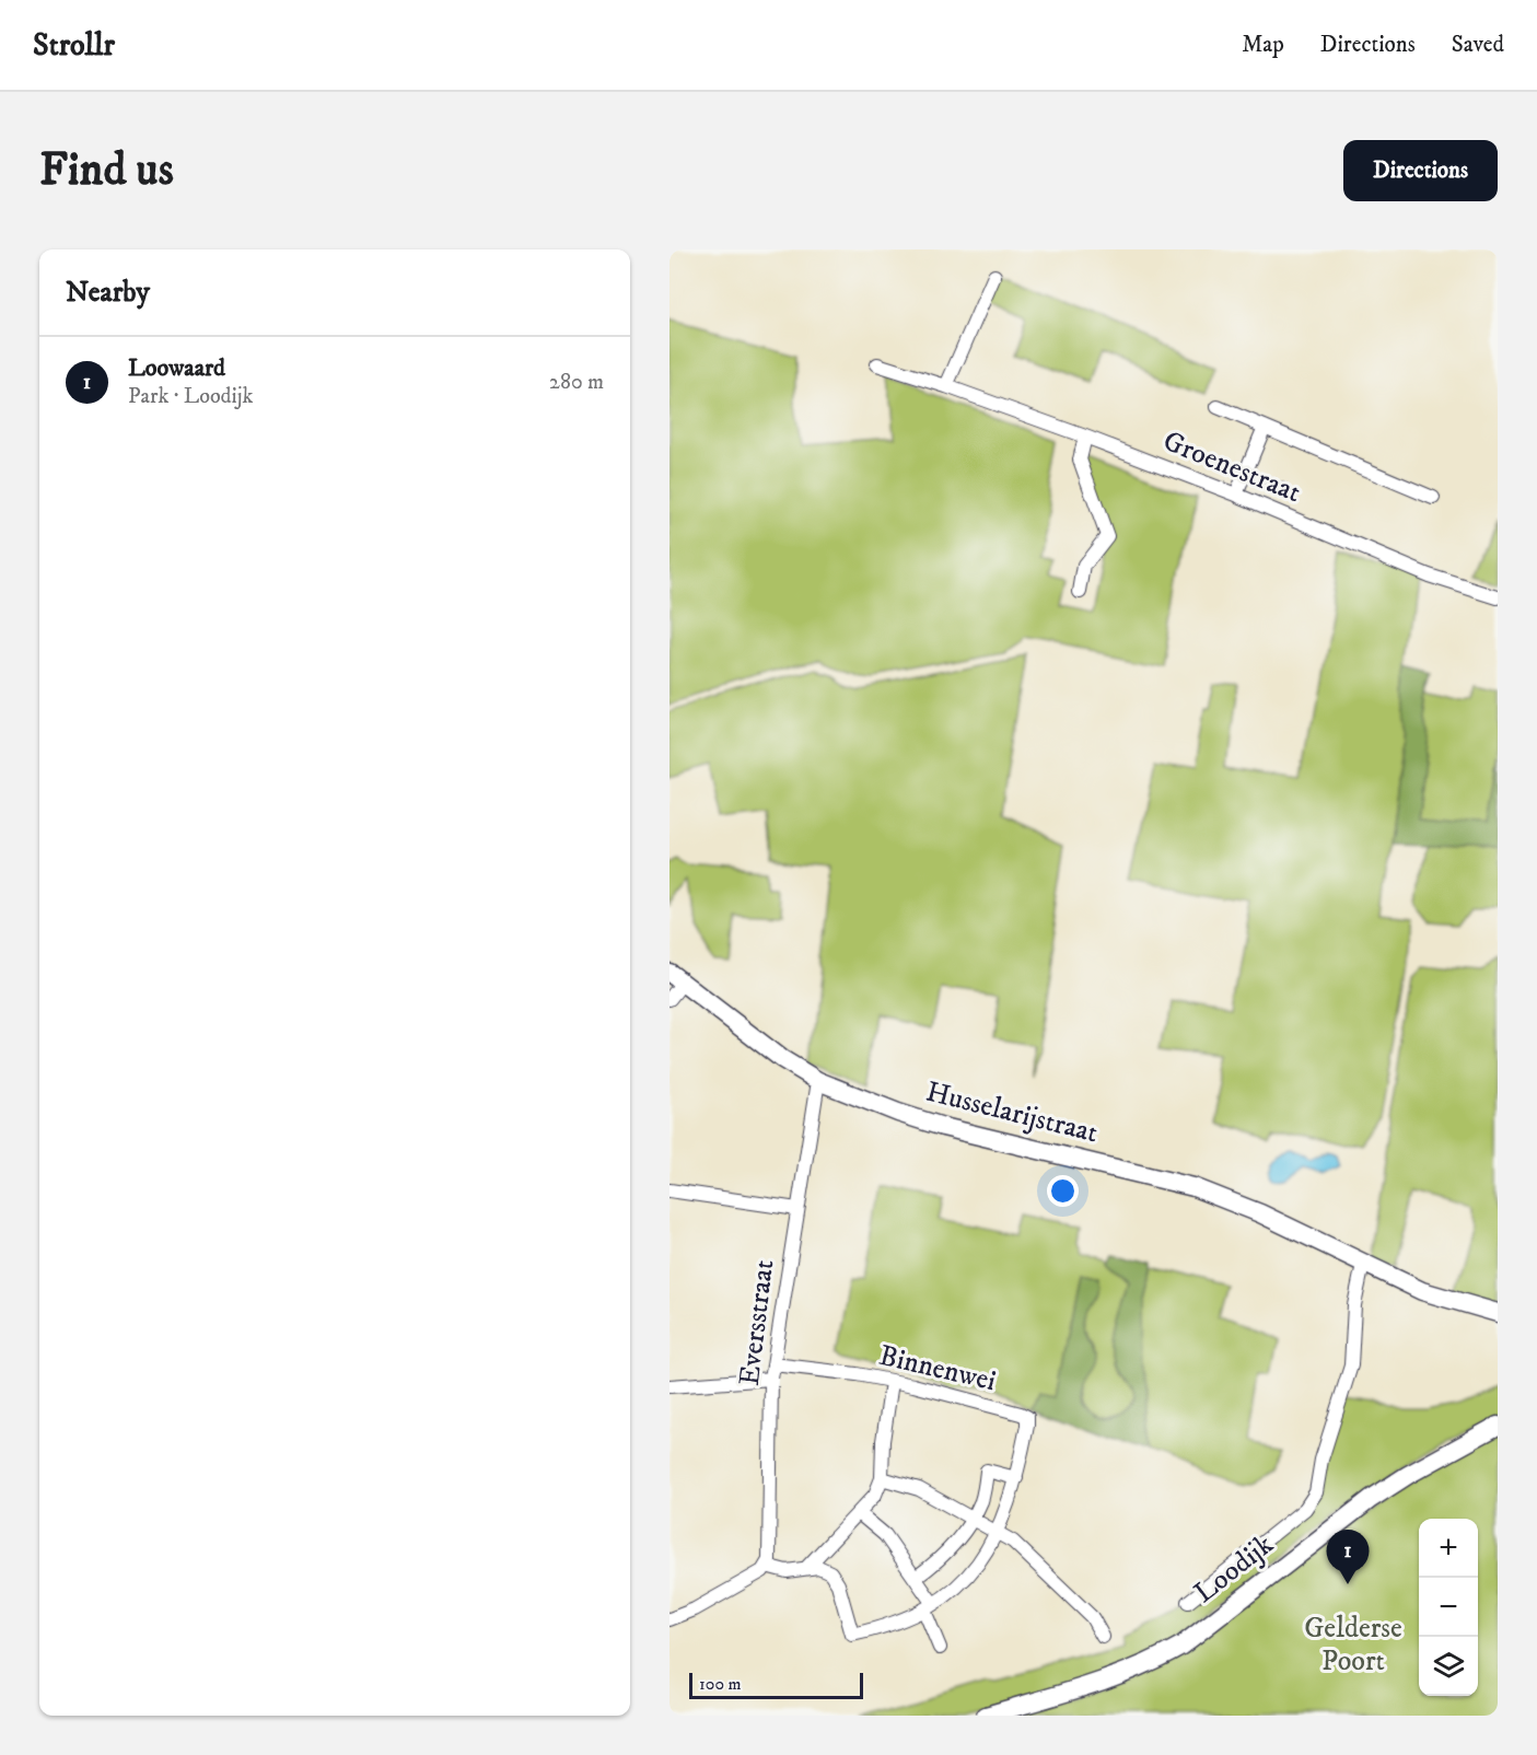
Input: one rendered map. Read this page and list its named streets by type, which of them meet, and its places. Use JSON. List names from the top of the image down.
{
  "streets": {
    "street": [
      "Groenestraat",
      "Husselarijstraat",
      "Eversstraat",
      "Binnenwei",
      "Loodijk"
    ]
  },
  "crossings": [
    ["Husselarijstraat", "Eversstraat"],
    ["Eversstraat", "Binnenwei"]
  ],
  "parks": ["Gelderse Poort"],
  "scale_bar": "100 m",
  "page": {
    "header": "Strollr",
    "nav": ["Map", "Directions", "Saved"],
    "buttons": "Directions",
    "title": "Find us",
    "heading": "Nearby",
    "list": [
      {
        "mark": "1",
        "name": "Loowaard",
        "note": "Park · Loodijk",
        "value": "280 m"
      }
    ],
    "map_buttons": ["+", "−"],
    "pins": "1",
    "scale": "100 m"
  }
}
